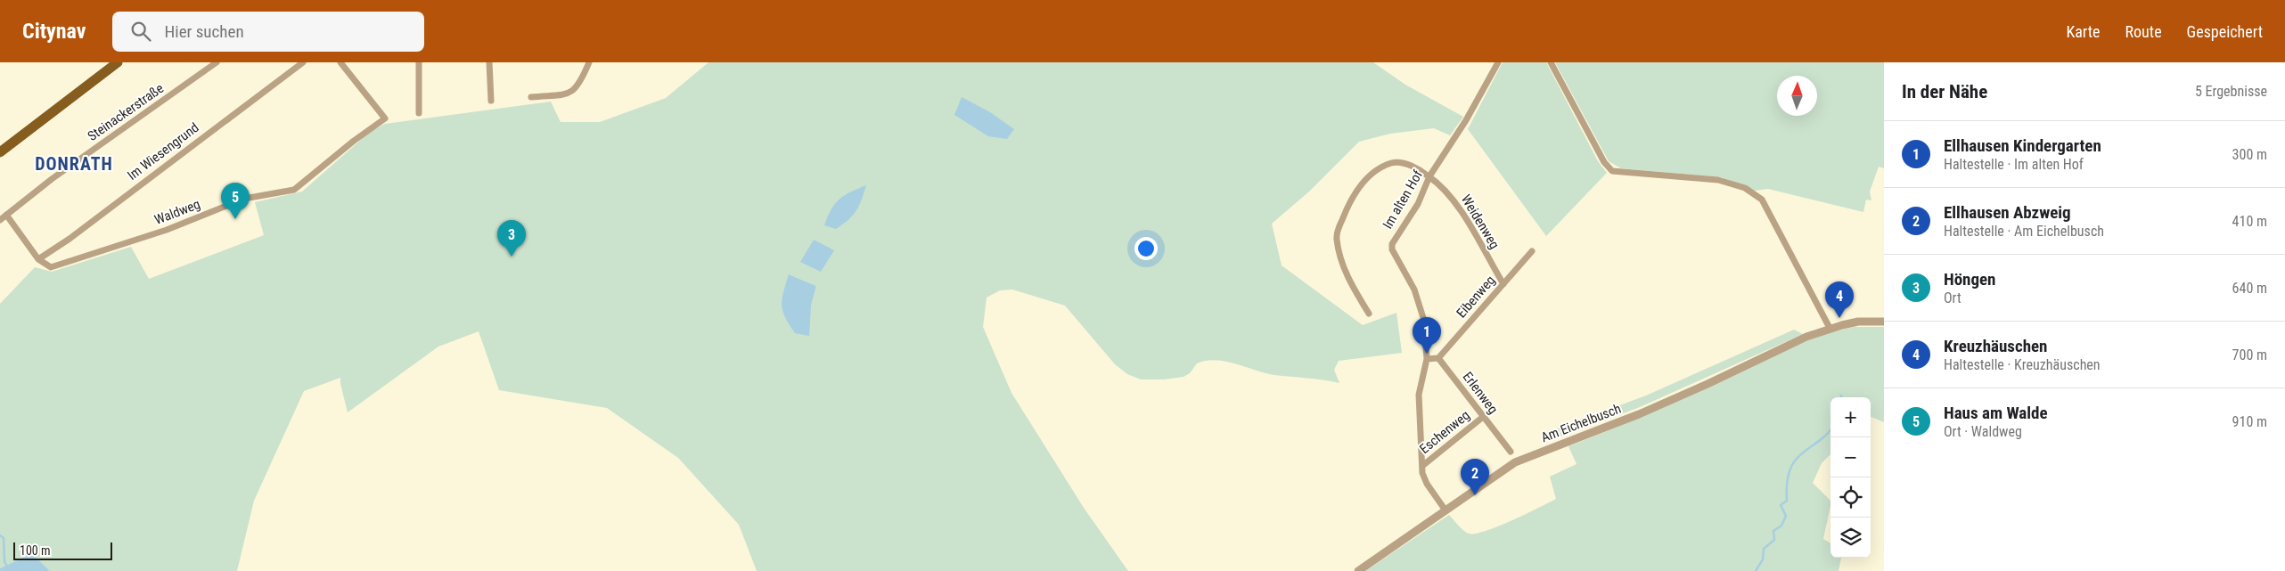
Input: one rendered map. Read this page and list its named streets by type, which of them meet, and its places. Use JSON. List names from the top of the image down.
{
  "streets": {
    "street": [
      "Steinackerstraße",
      "Im Wiesengrund",
      "Im alten Hof",
      "Waldweg",
      "Weidenweg",
      "Eibenweg",
      "Erlenweg",
      "Am Eichelbusch",
      "Eschenweg"
    ]
  },
  "crossings": [
    ["Im Wiesengrund", "Waldweg"],
    ["Im alten Hof", "Weidenweg"],
    ["Im alten Hof", "Am Eichelbusch"],
    ["Im alten Hof", "Eschenweg"],
    ["Weidenweg", "Eibenweg"],
    ["Eibenweg", "Erlenweg"],
    ["Erlenweg", "Eschenweg"]
  ],
  "districts": ["DONRATH"],
  "scale_bar": "100 m",
  "north": "top",
  "page": {
    "header": "Citynav",
    "search": "Hier suchen",
    "nav": ["Karte", "Route", "Gespeichert"],
    "heading": ["In der Nähe", "5 Ergebnisse"],
    "list": [
      {
        "mark": "1",
        "name": "Ellhausen Kindergarten",
        "note": "Haltestelle · Im alten Hof",
        "value": "300 m"
      },
      {
        "mark": "2",
        "name": "Ellhausen Abzweig",
        "note": "Haltestelle · Am Eichelbusch",
        "value": "410 m"
      },
      {
        "mark": "3",
        "name": "Höngen",
        "note": "Ort",
        "value": "640 m"
      },
      {
        "mark": "4",
        "name": "Kreuzhäuschen",
        "note": "Haltestelle · Kreuzhäuschen",
        "value": "700 m"
      },
      {
        "mark": "5",
        "name": "Haus am Walde",
        "note": "Ort · Waldweg",
        "value": "910 m"
      }
    ],
    "pins": [
      "5",
      "3",
      "4",
      "1",
      "2"
    ],
    "map_buttons": ["+", "−"],
    "scale": "100 m"
  }
}
